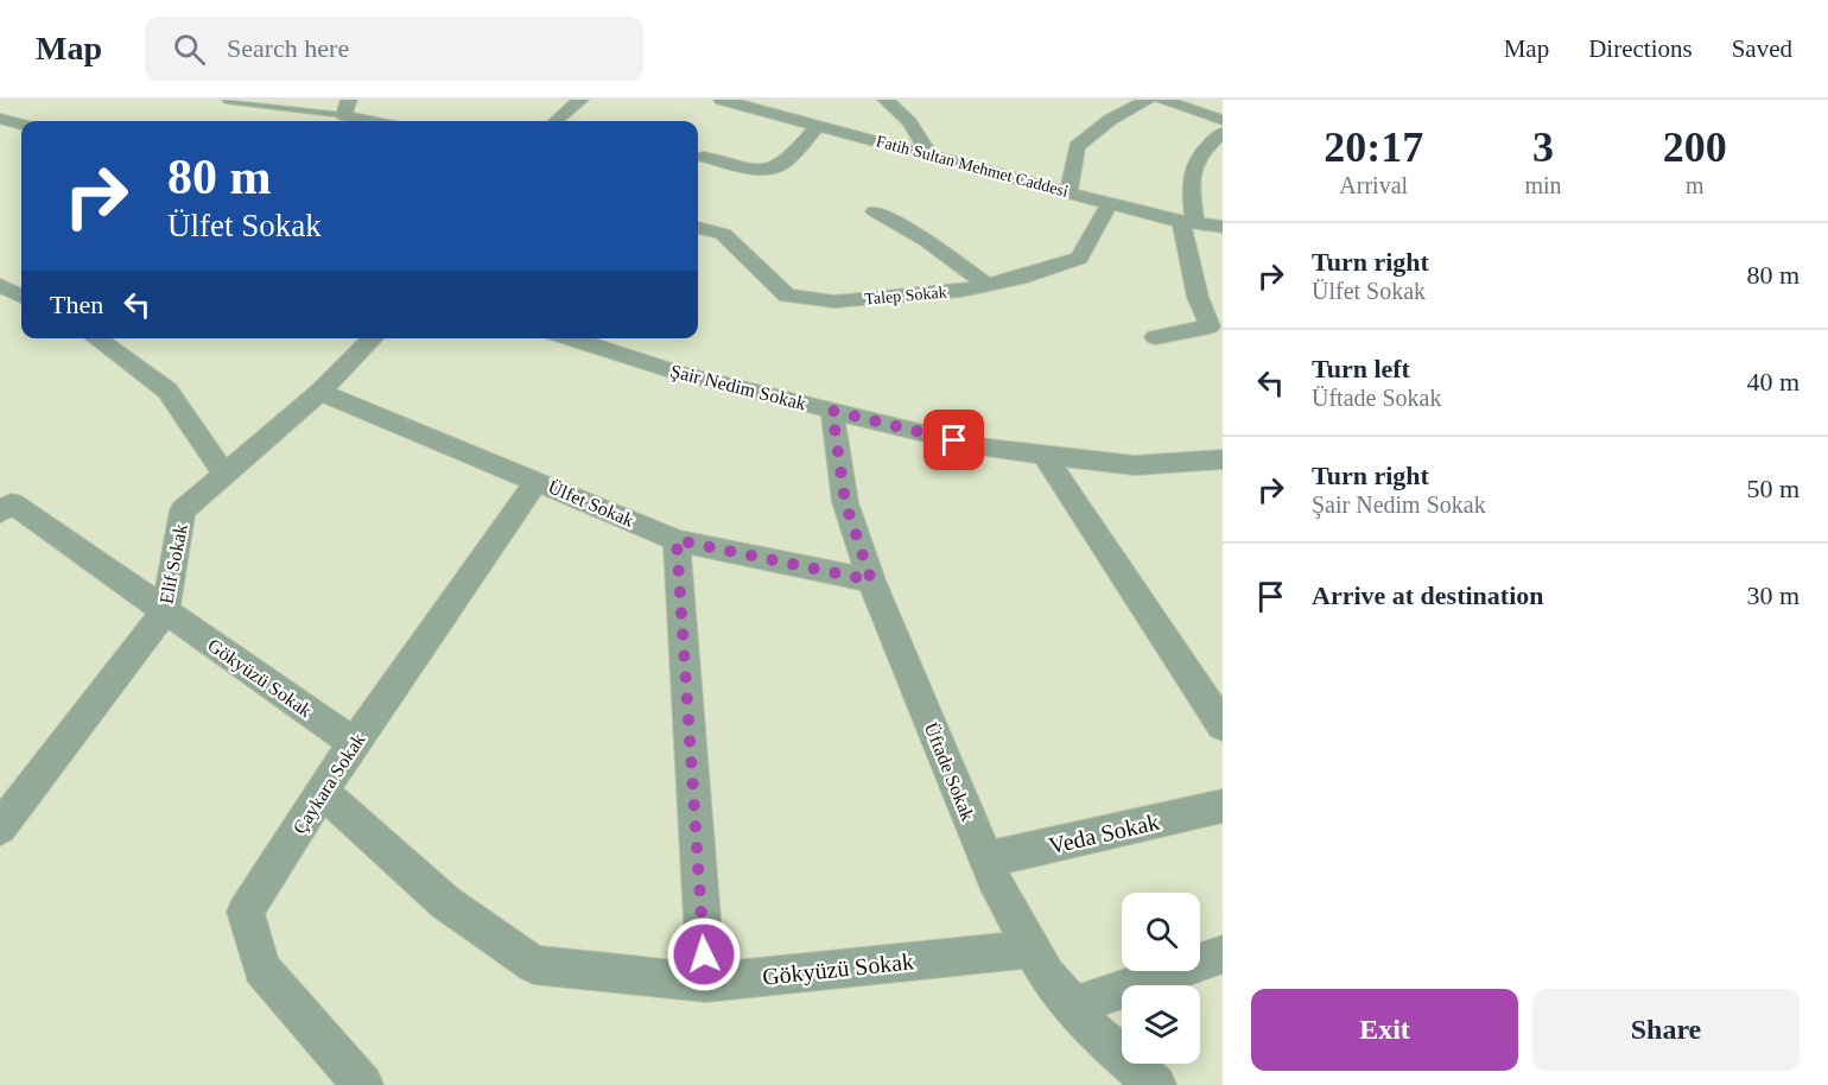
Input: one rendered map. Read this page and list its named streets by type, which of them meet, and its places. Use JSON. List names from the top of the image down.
{
  "streets": {
    "street": [
      "Fatih Sultan Mehmet Caddesi",
      "Talep Sokak",
      "Şair Nedim Sokak",
      "Ülfet Sokak",
      "Elif Sokak",
      "Gökyüzü Sokak",
      "Üftade Sokak",
      "Çaykara Sokak",
      "Veda Sokak"
    ]
  },
  "crossings": [
    ["Fatih Sultan Mehmet Caddesi", "Talep Sokak"],
    ["Şair Nedim Sokak", "Üftade Sokak"],
    ["Ülfet Sokak", "Elif Sokak"],
    ["Ülfet Sokak", "Üftade Sokak"],
    ["Ülfet Sokak", "Çaykara Sokak"],
    ["Elif Sokak", "Gökyüzü Sokak"],
    ["Gökyüzü Sokak", "Üftade Sokak"],
    ["Gökyüzü Sokak", "Çaykara Sokak"],
    ["Üftade Sokak", "Veda Sokak"]
  ],
  "page": {
    "header": "Map",
    "search": "Search here",
    "nav": ["Map", "Directions", "Saved"],
    "eta": [
      "20:17",
      "Arrival",
      "3",
      "min",
      "200",
      "m"
    ],
    "turn": ["80 m", "Ülfet Sokak"],
    "list": [
      {
        "name": "Turn right",
        "note": "Ülfet Sokak",
        "value": "80 m"
      },
      {
        "name": "Turn left",
        "note": "Üftade Sokak",
        "value": "40 m"
      },
      {
        "name": "Turn right",
        "note": "Şair Nedim Sokak",
        "value": "50 m"
      },
      {
        "name": "Arrive at destination",
        "value": "30 m"
      }
    ],
    "then": "Then",
    "buttons": ["Exit", "Share"]
  }
}
